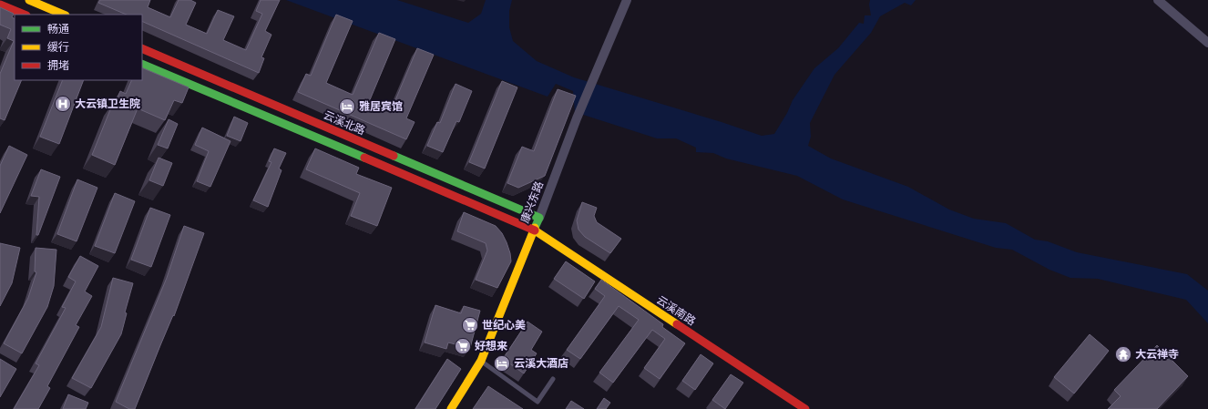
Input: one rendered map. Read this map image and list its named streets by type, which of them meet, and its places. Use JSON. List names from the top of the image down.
{
  "streets": {
    "street": ["云溪北路", "康兴东路", "云溪南路"]
  },
  "crossings": [
    ["云溪北路", "康兴东路"],
    ["康兴东路", "云溪南路"]
  ],
  "places": {
    "hospital": ["大云镇卫生院"],
    "hotel": ["雅居宾馆", "云溪大酒店"],
    "supermarket": ["世纪心美", "好想来"],
    "temple": ["大云禅寺"]
  },
  "legend": ["畅通", "缓行", "拥堵"]
}
